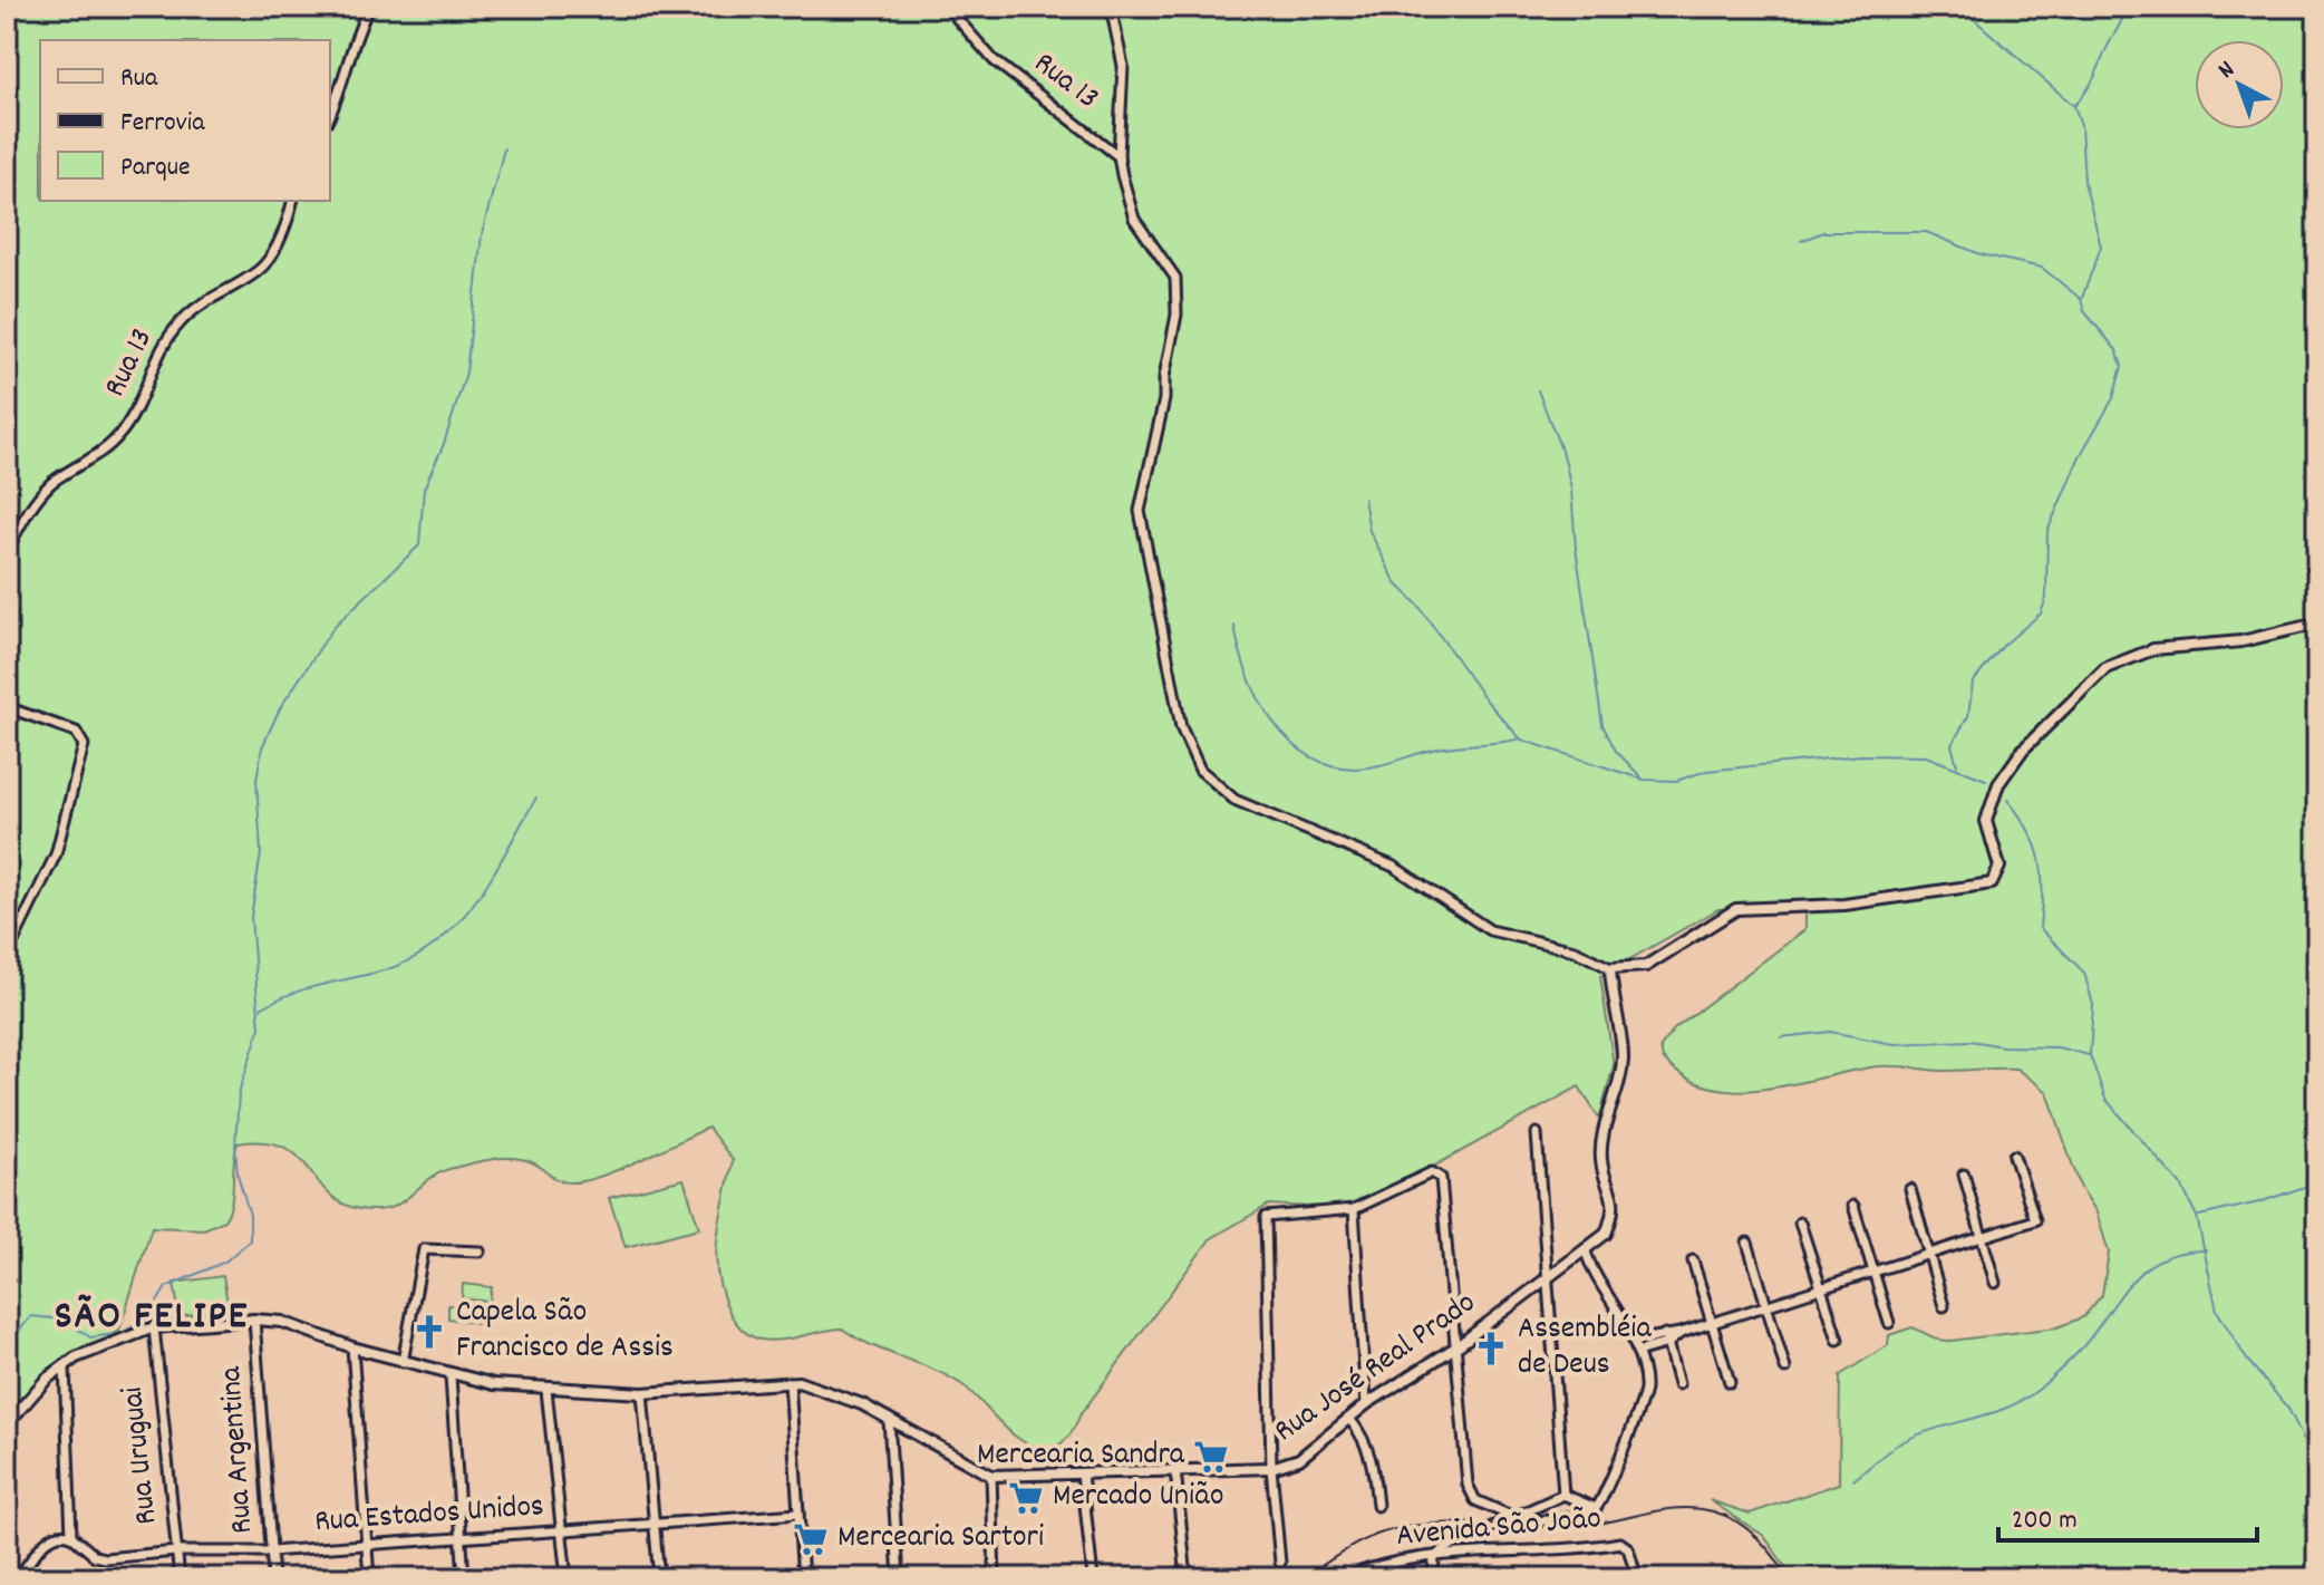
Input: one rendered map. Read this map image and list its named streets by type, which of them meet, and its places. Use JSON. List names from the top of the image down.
{
  "streets": {
    "street": [
      "Rua 13",
      "Rua José Real Prado",
      "Rua Argentina",
      "Rua Uruguai",
      "Rua Estados Unidos",
      "Avenida São João"
    ]
  },
  "crossings": [
    ["Rua Argentina", "Rua Estados Unidos"],
    ["Rua Uruguai", "Rua Estados Unidos"]
  ],
  "districts": ["SÃO FELIPE"],
  "places": {
    "church": ["Capela São Francisco de Assis", "Assembléia de Deus"],
    "supermarket": ["Mercearia Sandra", "Mercado União", "Mercearia Sartori"]
  },
  "legend": ["Rua", "Ferrovia", "Parque"],
  "scale_bar": "200 m",
  "north": "top left"
}
